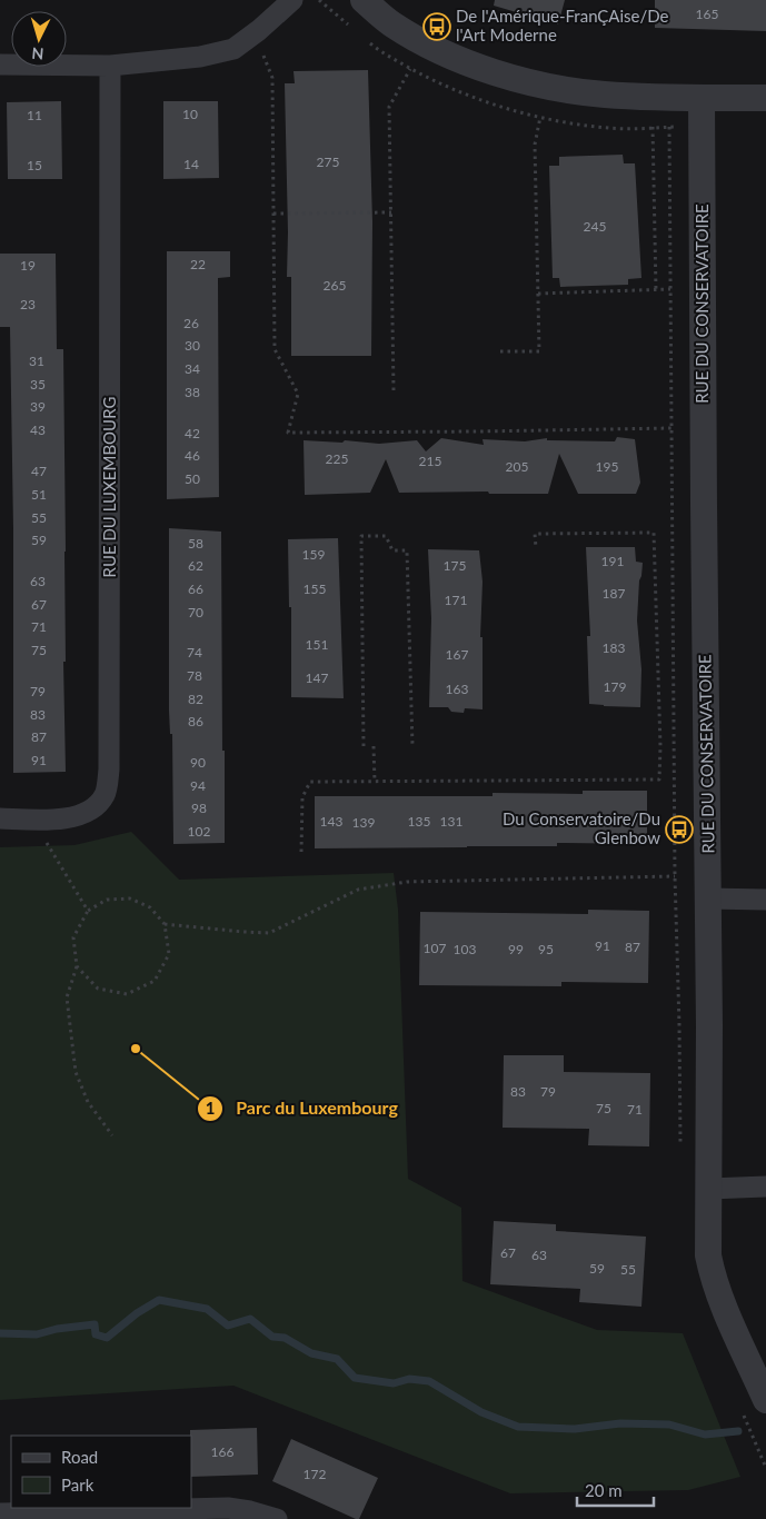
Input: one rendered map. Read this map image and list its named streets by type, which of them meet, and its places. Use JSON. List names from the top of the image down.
{
  "streets": {
    "street": ["RUE DU CONSERVATOIRE", "RUE DU LUXEMBOURG"]
  },
  "places": {
    "bus stop": ["De l'Amérique-FranÇAise/De l'Art Moderne", "Du Conservatoire/Du Glenbow"],
    "other": ["Parc du Luxembourg"]
  },
  "house_numbers": [
    "165",
    "10",
    "11",
    "275",
    "14",
    "15",
    "245",
    "22",
    "19",
    "265",
    "23",
    "26",
    "30",
    "31",
    "34",
    "35",
    "38",
    "39",
    "43",
    "42",
    "46",
    "225",
    "215",
    "205",
    "195",
    "47",
    "50",
    "51",
    "55",
    "59",
    "58",
    "159",
    "191",
    "62",
    "175",
    "63",
    "66",
    "155",
    "187",
    "171",
    "67",
    "70",
    "71",
    "151",
    "183",
    "75",
    "74",
    "167",
    "78",
    "147",
    "179",
    "163",
    "79",
    "82",
    "83",
    "86",
    "87",
    "91",
    "90",
    "94",
    "98",
    "143",
    "135",
    "131",
    "139",
    "102",
    "91",
    "87",
    "107",
    "103",
    "99",
    "95",
    "83",
    "79",
    "75",
    "71",
    "67",
    "63",
    "59",
    "55",
    "166",
    "172"
  ],
  "legend": ["Road", "Park"],
  "scale_bar": "20 m",
  "north": "bottom"
}
